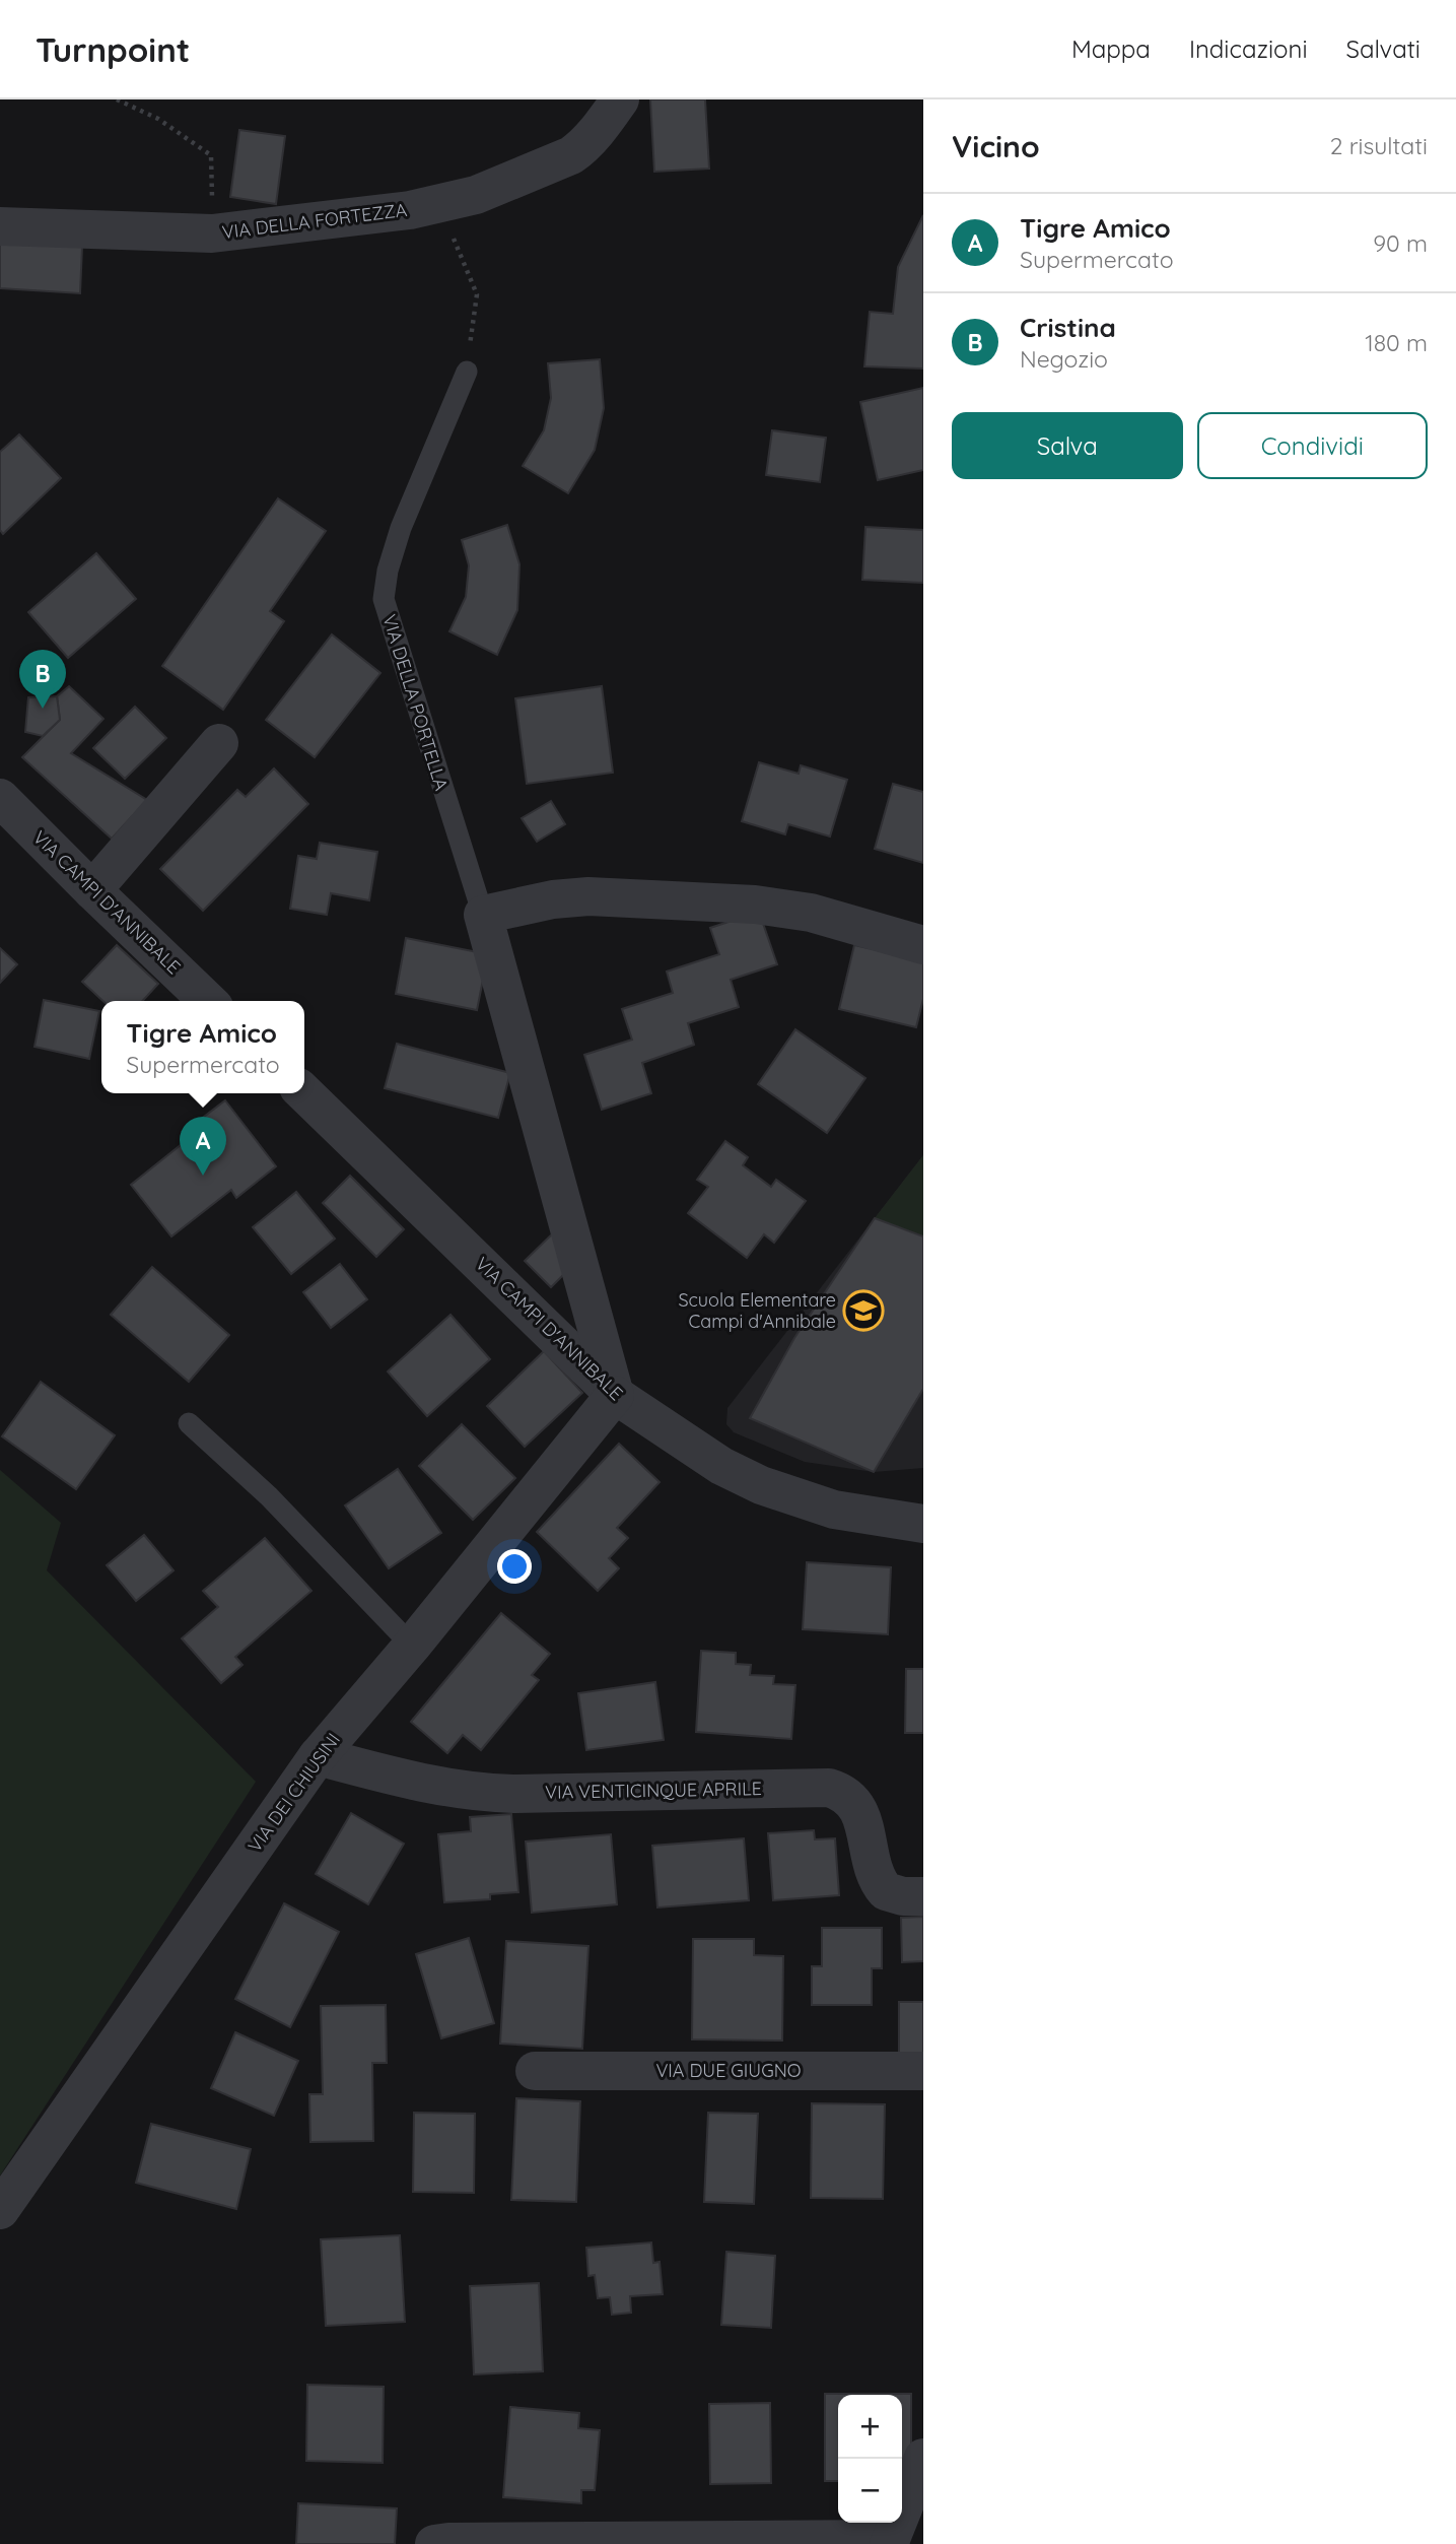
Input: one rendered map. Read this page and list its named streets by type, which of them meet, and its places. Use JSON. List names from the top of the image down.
{
  "streets": {
    "street": [
      "VIA DELLA FORTEZZA",
      "VIA DELLA PORTELLA",
      "VIA CAMPI D'ANNIBALE",
      "VIA VENTICINQUE APRILE",
      "VIA DEI CHIUSINI",
      "VIA DUE GIUGNO"
    ]
  },
  "crossings": [
    ["VIA DELLA PORTELLA", "VIA CAMPI D'ANNIBALE"],
    ["VIA DELLA PORTELLA", "VIA DEI CHIUSINI"],
    ["VIA CAMPI D'ANNIBALE", "VIA DEI CHIUSINI"],
    ["VIA VENTICINQUE APRILE", "VIA DEI CHIUSINI"]
  ],
  "places": {
    "school or university": ["Scuola Elementare Campi d'Annibale"]
  },
  "page": {
    "header": "Turnpoint",
    "nav": ["Mappa", "Indicazioni", "Salvati"],
    "heading": ["Vicino", "2 risultati"],
    "list": [
      {
        "mark": "A",
        "name": "Tigre Amico",
        "note": "Supermercato",
        "value": "90 m"
      },
      {
        "mark": "B",
        "name": "Cristina",
        "note": "Negozio",
        "value": "180 m"
      }
    ],
    "buttons": ["Salva", "Condividi"],
    "pins": ["B", "A"],
    "popup": ["Tigre Amico", "Supermercato"],
    "map_buttons": ["+", "−"]
  }
}
